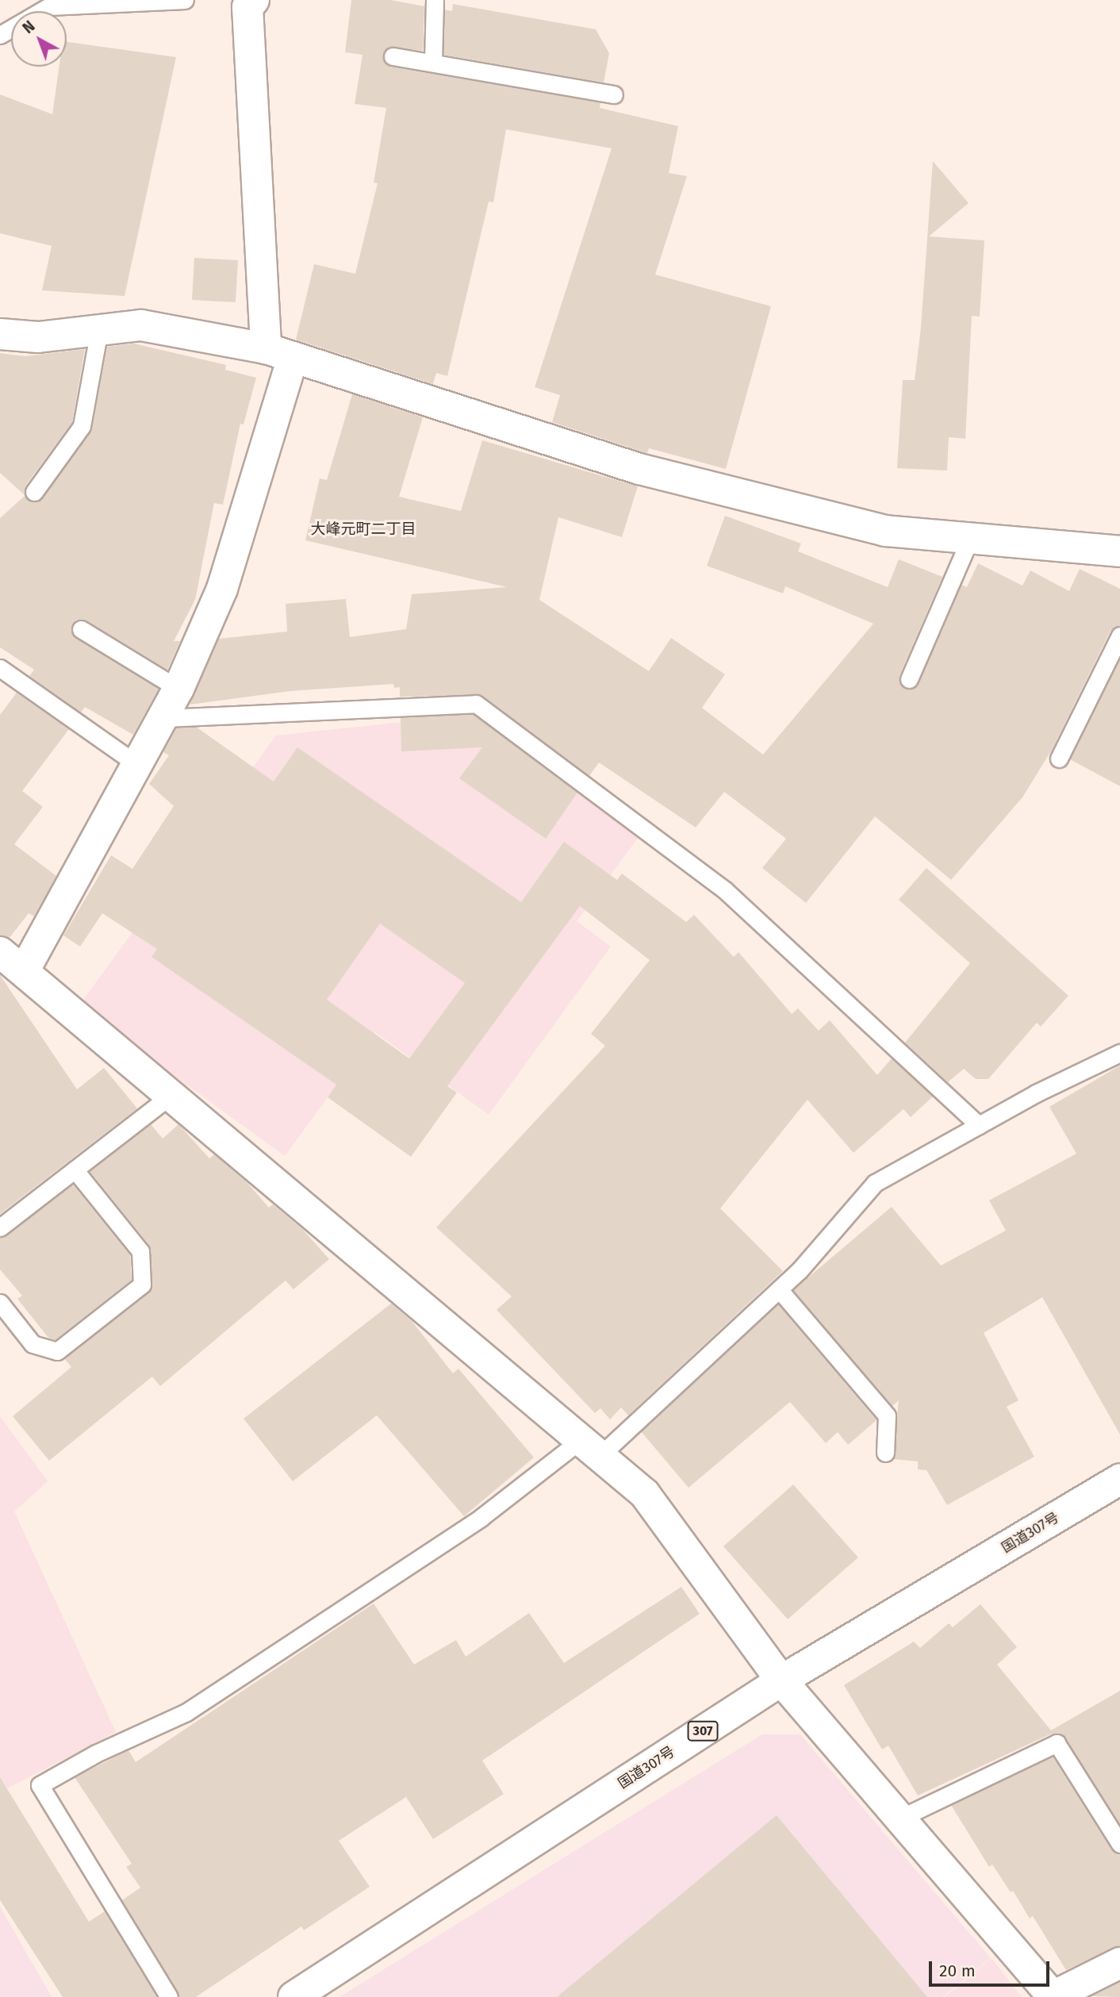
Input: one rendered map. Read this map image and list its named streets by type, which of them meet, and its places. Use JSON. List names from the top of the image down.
{
  "streets": {
    "main road": ["国道307号", "307"]
  },
  "districts": ["大峰元町二丁目"],
  "scale_bar": "20 m",
  "north": "top left"
}
